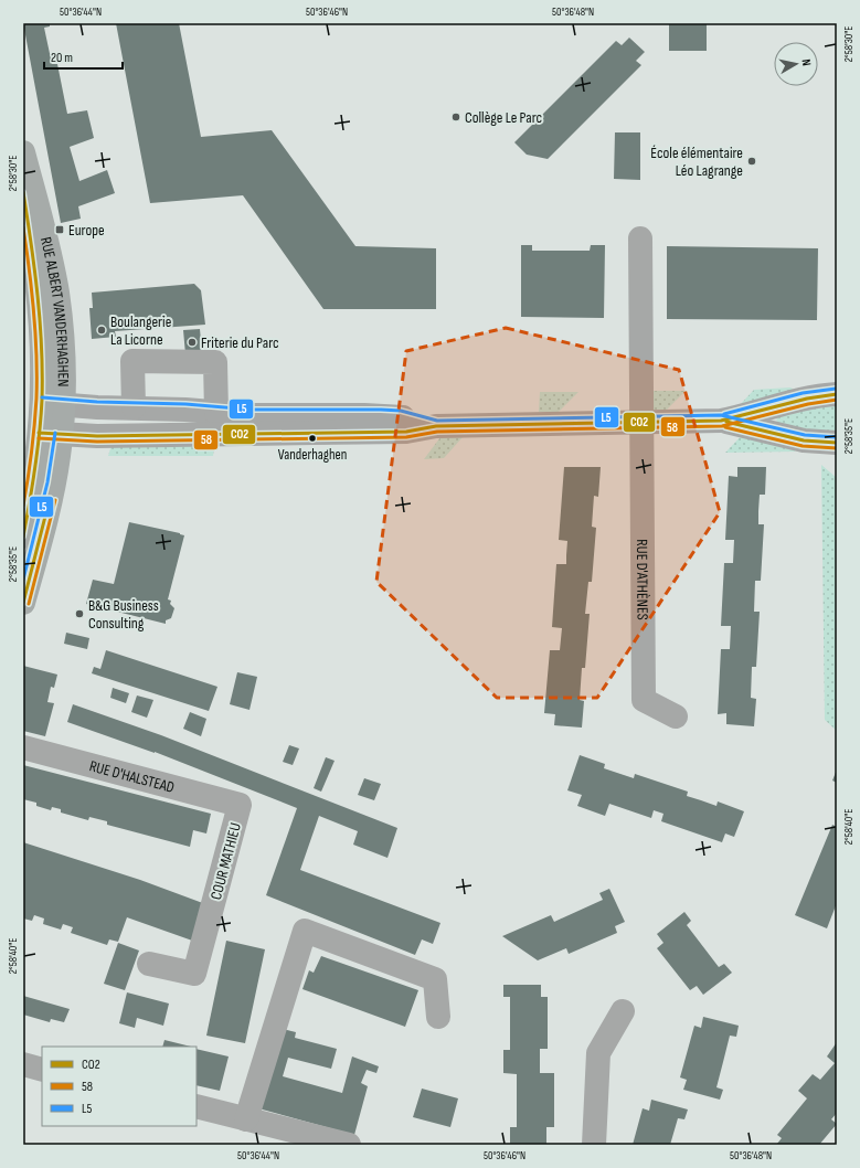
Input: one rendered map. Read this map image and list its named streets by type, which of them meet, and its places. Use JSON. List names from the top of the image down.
{
  "streets": {
    "main road": ["RUE ALBERT VANDERHAGHEN"],
    "street": ["RUE D'ATHÈNES", "RUE D'HALSTEAD", "COUR MATHIEU"]
  },
  "crossings": [
    ["RUE D'HALSTEAD", "COUR MATHIEU"]
  ],
  "places": {
    "other": [
      "Collège Le Parc",
      "École élémentaire Léo Lagrange",
      "Boulangerie La Licorne",
      "Friterie du Parc",
      "Vanderhaghen",
      "B&G Business Consulting"
    ],
    "transit": ["Europe"]
  },
  "lines": ["transit line CO2", "transit line 58", "transit line L5"],
  "legend": ["CO2", "58", "L5"],
  "scale_bar": "20 m",
  "north": "right",
  "coordinates": [
    "50°36'44\"N",
    "50°36'46\"N",
    "50°36'48\"N",
    "2°58'30\"E",
    "2°58'35\"E",
    "2°58'40\"E"
  ]
}
